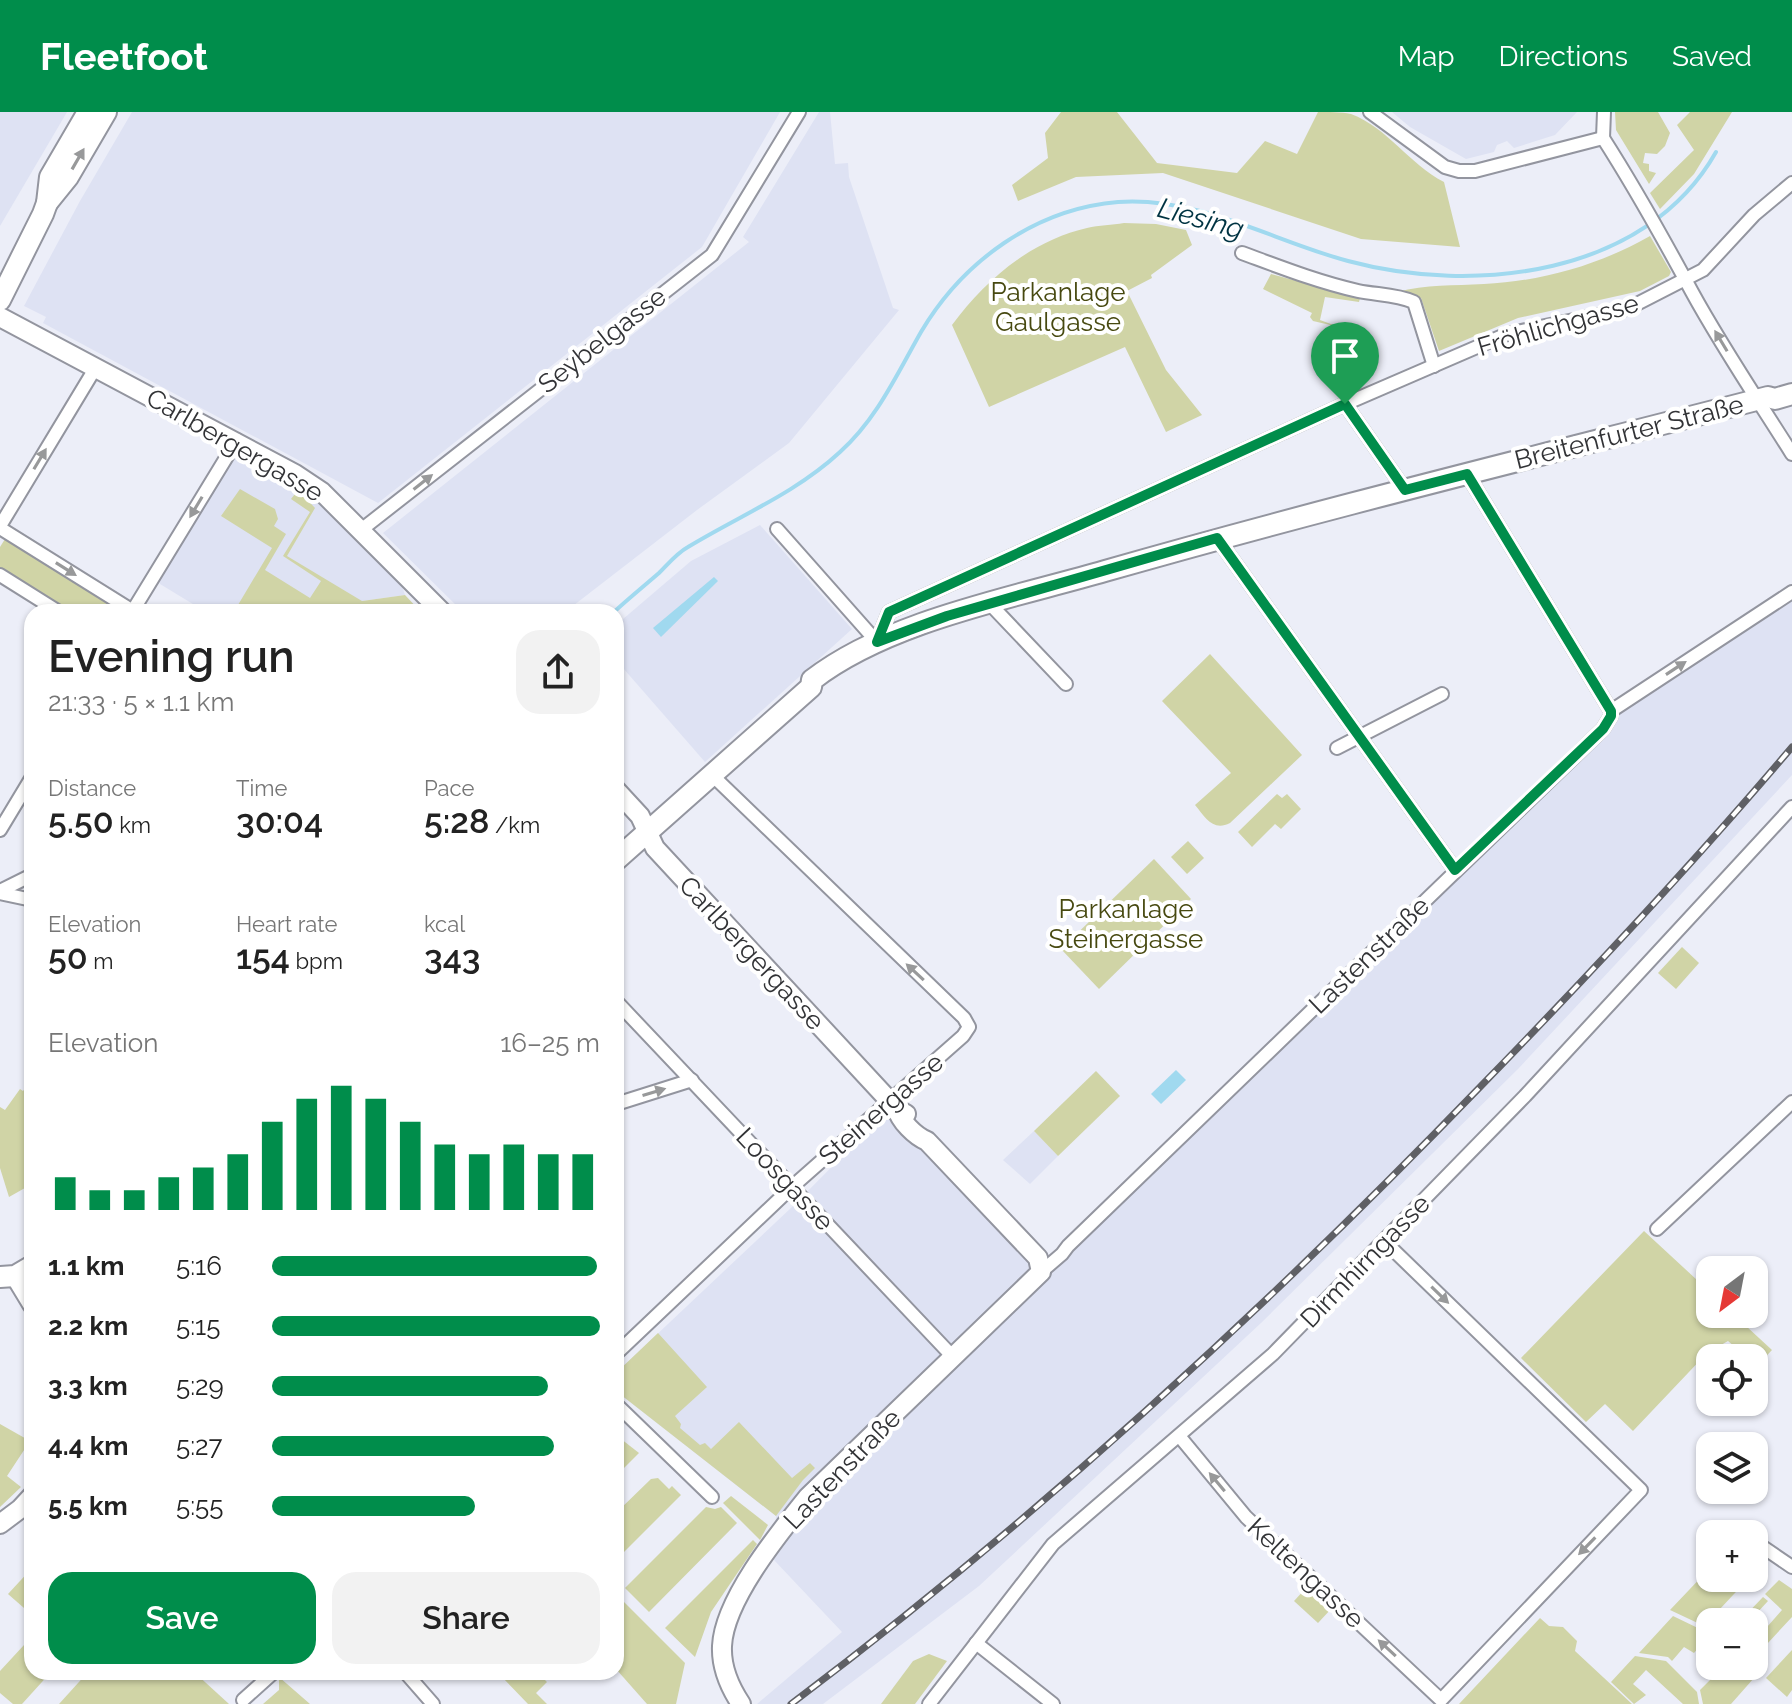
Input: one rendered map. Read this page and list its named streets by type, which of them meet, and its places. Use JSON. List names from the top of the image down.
{
  "streets": {
    "main road": ["Breitenfurter Straße"],
    "street": [
      "Fröhlichgasse",
      "Seybelgasse",
      "Carlbergergasse",
      "Lastenstraße",
      "Steinergasse",
      "Loosgasse",
      "Dirmhirngasse",
      "Keltengasse"
    ]
  },
  "crossings": [
    ["Fröhlichgasse", "Breitenfurter Straße"],
    ["Seybelgasse", "Carlbergergasse"],
    ["Breitenfurter Straße", "Carlbergergasse"],
    ["Breitenfurter Straße", "Steinergasse"],
    ["Carlbergergasse", "Lastenstraße"],
    ["Carlbergergasse", "Steinergasse"],
    ["Lastenstraße", "Loosgasse"],
    ["Steinergasse", "Loosgasse"],
    ["Dirmhirngasse", "Keltengasse"]
  ],
  "one_way": ["Seybelgasse", "Steinergasse"],
  "water": ["Liesing"],
  "parks": ["Parkanlage Gaulgasse", "Parkanlage Steinergasse"],
  "north": "bottom left",
  "page": {
    "header": "Fleetfoot",
    "nav": ["Map", "Directions", "Saved"],
    "heading": ["Evening run", "21:33 · 5 × 1.1 km"],
    "stats": [
      ["Distance", "5.50 km"],
      ["Time", "30:04"],
      ["Pace", "5:28 /km"],
      ["Elevation", "50 m"],
      ["Heart rate", "154 bpm"],
      ["kcal", "343"]
    ],
    "chart": ["Elevation", "16–25 m"],
    "list": [
      {
        "name": "1.1 km",
        "note": "5:16"
      },
      {
        "name": "2.2 km",
        "note": "5:15"
      },
      {
        "name": "3.3 km",
        "note": "5:29"
      },
      {
        "name": "4.4 km",
        "note": "5:27"
      },
      {
        "name": "5.5 km",
        "note": "5:55"
      }
    ],
    "map_buttons": ["+", "−"],
    "buttons": ["Save", "Share"]
  }
}
